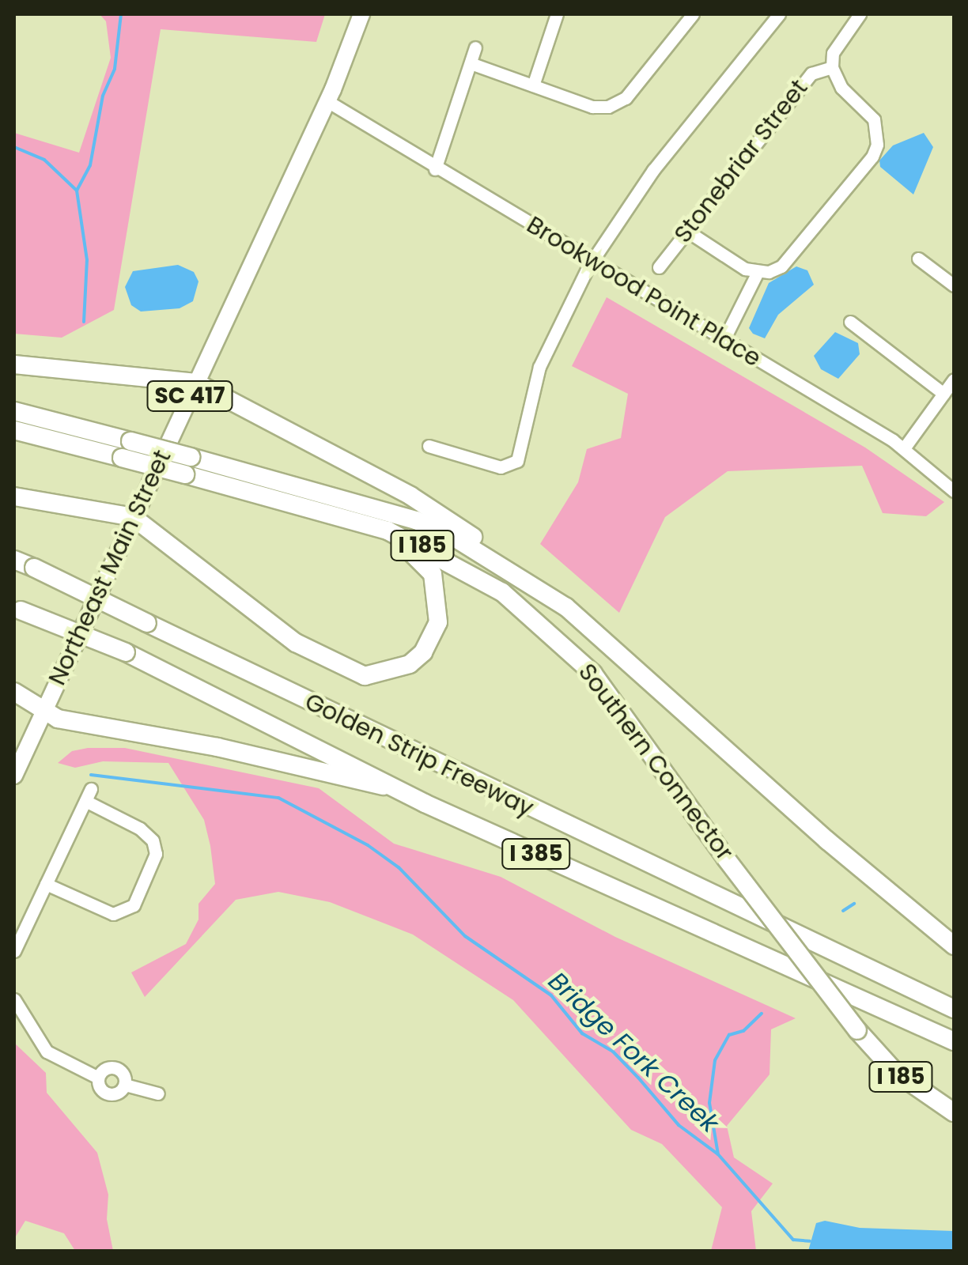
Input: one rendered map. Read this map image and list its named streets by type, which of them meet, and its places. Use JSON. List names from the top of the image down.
{
  "streets": {
    "highway": [
      "I 185",
      "Golden Strip Freeway",
      "Southern Connector",
      "I 385"
    ],
    "main road": ["SC 417", "Northeast Main Street"],
    "street": ["Stonebriar Street", "Brookwood Point Place"]
  },
  "crossings": [
    ["Brookwood Point Place", "Northeast Main Street"]
  ],
  "water": ["Bridge Fork Creek"]
}
